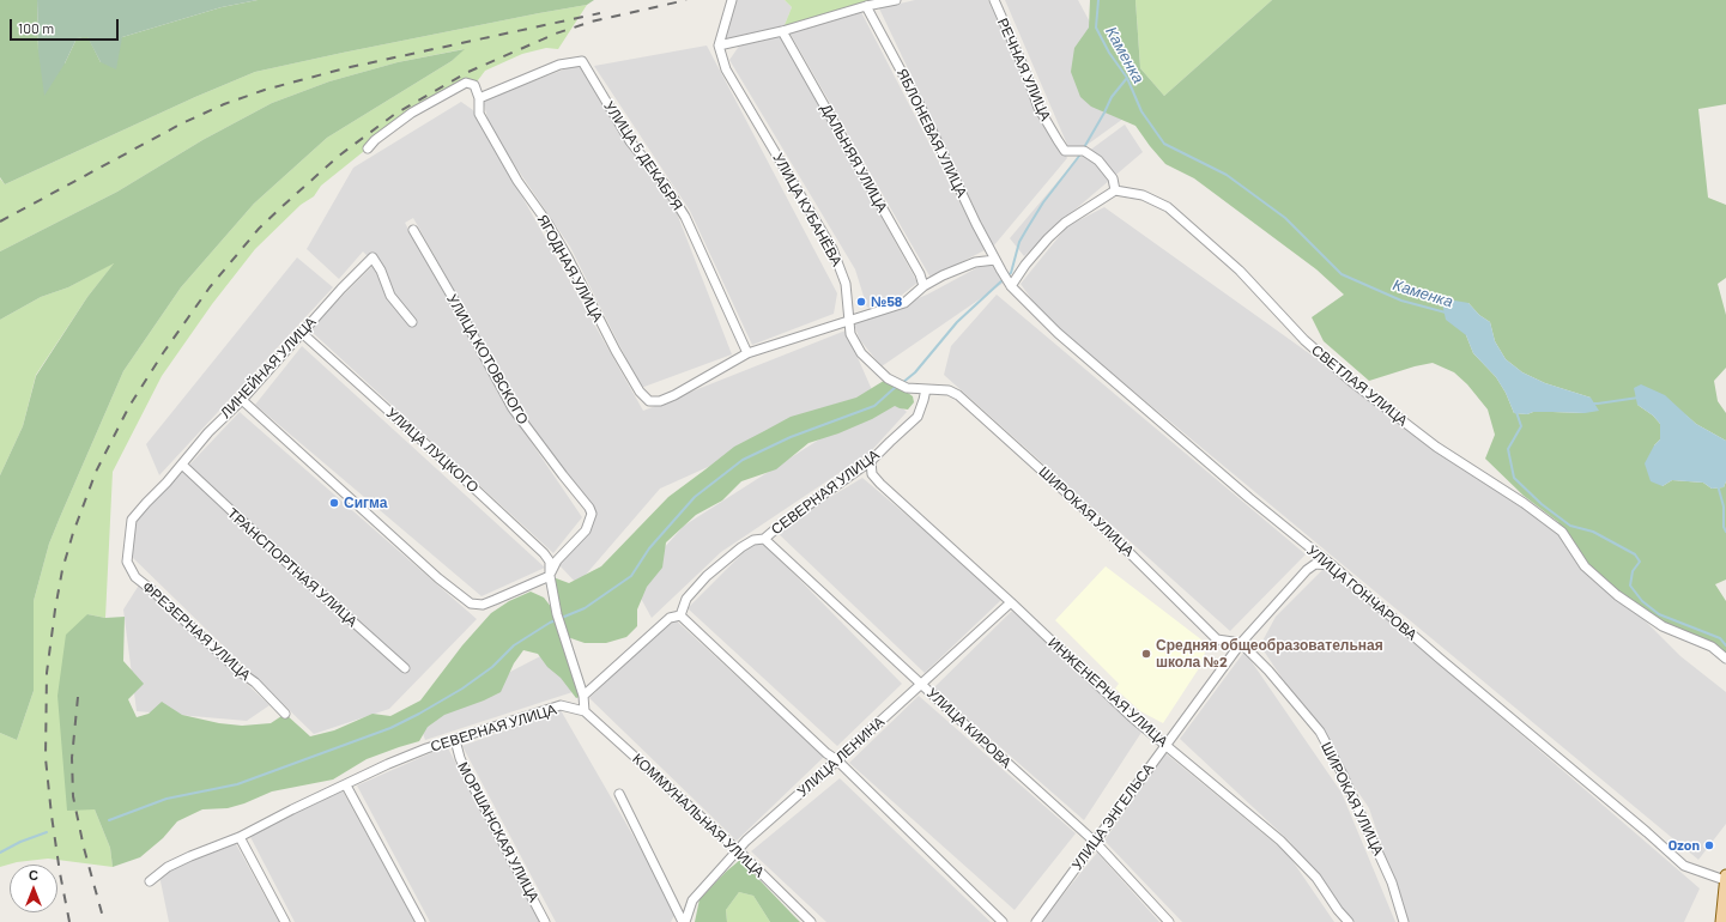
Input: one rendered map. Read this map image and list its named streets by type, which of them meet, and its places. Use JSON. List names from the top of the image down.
{
  "streets": {
    "street": [
      "РЕЧНАЯ УЛИЦА",
      "ЯБЛОНЕВАЯ УЛИЦА",
      "УЛИЦА 5 ДЕКАБРЯ",
      "ДАЛЬНЯЯ УЛИЦА",
      "УЛИЦА КУБАНЁВА",
      "ЯГОДНАЯ УЛИЦА",
      "УЛИЦА КОТОВСКОГО",
      "ЛИНЕЙНАЯ УЛИЦА",
      "СВЕТЛАЯ УЛИЦА",
      "УЛИЦА ЛУЦКОГО",
      "СЕВЕРНАЯ УЛИЦА",
      "ШИРОКАЯ УЛИЦА",
      "ТРАНСПОРТНАЯ УЛИЦА",
      "УЛИЦА ГОНЧАРОВА",
      "ФРЕЗЕРНАЯ УЛИЦА",
      "ИНЖЕНЕРНАЯ УЛИЦА",
      "УЛИЦА КИРОВА",
      "УЛИЦА ЛЕНИНА",
      "КОММУНАЛЬНАЯ УЛИЦА",
      "УЛИЦА ЭНГЕЛЬСА",
      "МОРШАНСКАЯ УЛИЦА"
    ]
  },
  "crossings": [
    ["РЕЧНАЯ УЛИЦА", "СВЕТЛАЯ УЛИЦА"],
    ["ЯБЛОНЕВАЯ УЛИЦА", "УЛИЦА ГОНЧАРОВА"],
    ["УЛИЦА 5 ДЕКАБРЯ", "ЯГОДНАЯ УЛИЦА"],
    ["УЛИЦА КУБАНЁВА", "СЕВЕРНАЯ УЛИЦА"],
    ["УЛИЦА КУБАНЁВА", "ШИРОКАЯ УЛИЦА"],
    ["УЛИЦА КОТОВСКОГО", "УЛИЦА ЛУЦКОГО"],
    ["ЛИНЕЙНАЯ УЛИЦА", "УЛИЦА ЛУЦКОГО"],
    ["ЛИНЕЙНАЯ УЛИЦА", "ТРАНСПОРТНАЯ УЛИЦА"],
    ["ЛИНЕЙНАЯ УЛИЦА", "ФРЕЗЕРНАЯ УЛИЦА"],
    ["СЕВЕРНАЯ УЛИЦА", "ШИРОКАЯ УЛИЦА"],
    ["СЕВЕРНАЯ УЛИЦА", "ИНЖЕНЕРНАЯ УЛИЦА"],
    ["СЕВЕРНАЯ УЛИЦА", "УЛИЦА КИРОВА"],
    ["СЕВЕРНАЯ УЛИЦА", "КОММУНАЛЬНАЯ УЛИЦА"],
    ["СЕВЕРНАЯ УЛИЦА", "МОРШАНСКАЯ УЛИЦА"],
    ["ШИРОКАЯ УЛИЦА", "УЛИЦА ЭНГЕЛЬСА"],
    ["ИНЖЕНЕРНАЯ УЛИЦА", "УЛИЦА ЛЕНИНА"],
    ["ИНЖЕНЕРНАЯ УЛИЦА", "УЛИЦА ЭНГЕЛЬСА"],
    ["УЛИЦА КИРОВА", "УЛИЦА ЛЕНИНА"],
    ["УЛИЦА КИРОВА", "УЛИЦА ЭНГЕЛЬСА"],
    ["УЛИЦА ЛЕНИНА", "КОММУНАЛЬНАЯ УЛИЦА"]
  ],
  "water": ["Каменка"],
  "places": [
    "№58",
    "Сигма",
    "Средняя общеобразовательная школа №2",
    "Ozon"
  ],
  "scale_bar": "100 m",
  "north": "top"
}
